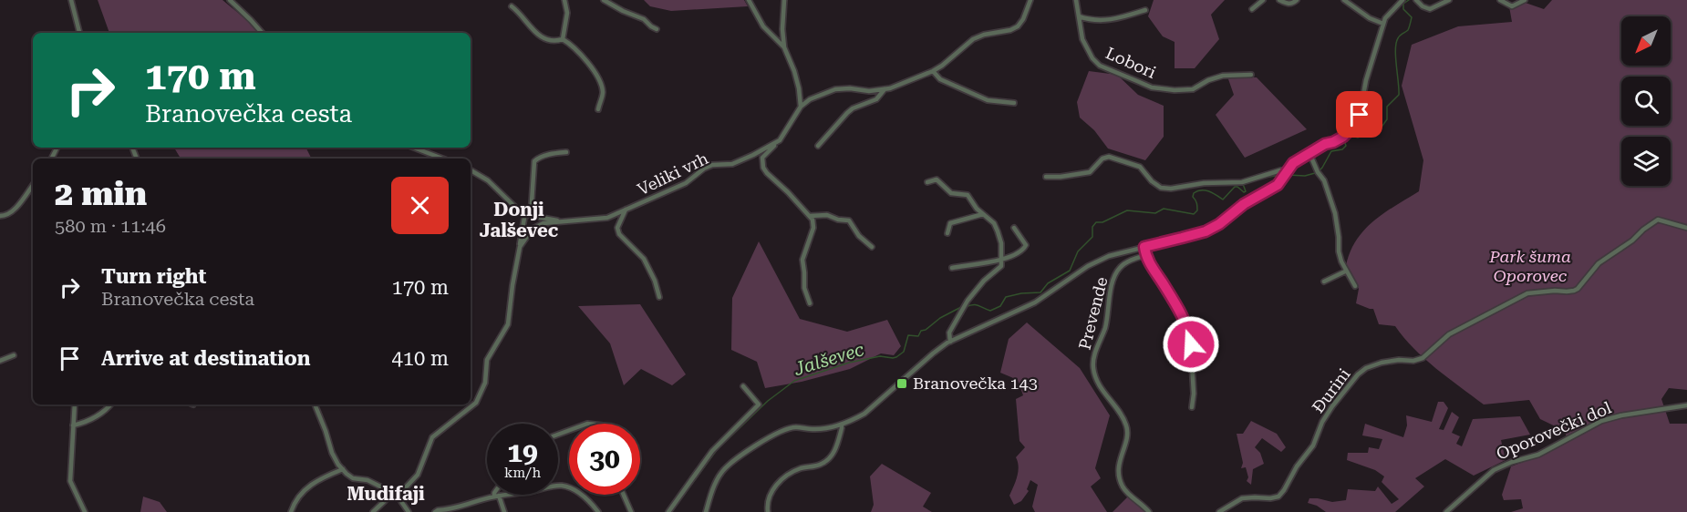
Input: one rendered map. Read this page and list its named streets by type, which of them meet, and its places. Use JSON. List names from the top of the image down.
{
  "streets": {
    "street": [
      "Lobori",
      "Veliki vrh",
      "Prevende",
      "Đurini",
      "Oporovečki dol"
    ]
  },
  "districts": ["Donji Jalševec", "Mudifaji"],
  "water": ["Jalševec"],
  "parks": ["Park šuma Oporovec"],
  "places": {
    "transit": ["Branovečka 143"]
  },
  "north": "bottom left",
  "page": {
    "turn": ["170 m", "Branovečka cesta"],
    "heading": ["2 min", "580 m · 11:46"],
    "list": [
      {
        "name": "Turn right",
        "note": "Branovečka cesta",
        "value": "170 m"
      },
      {
        "name": "Arrive at destination",
        "value": "410 m"
      }
    ],
    "speed": "19 km/h",
    "limit": "30"
  }
}
